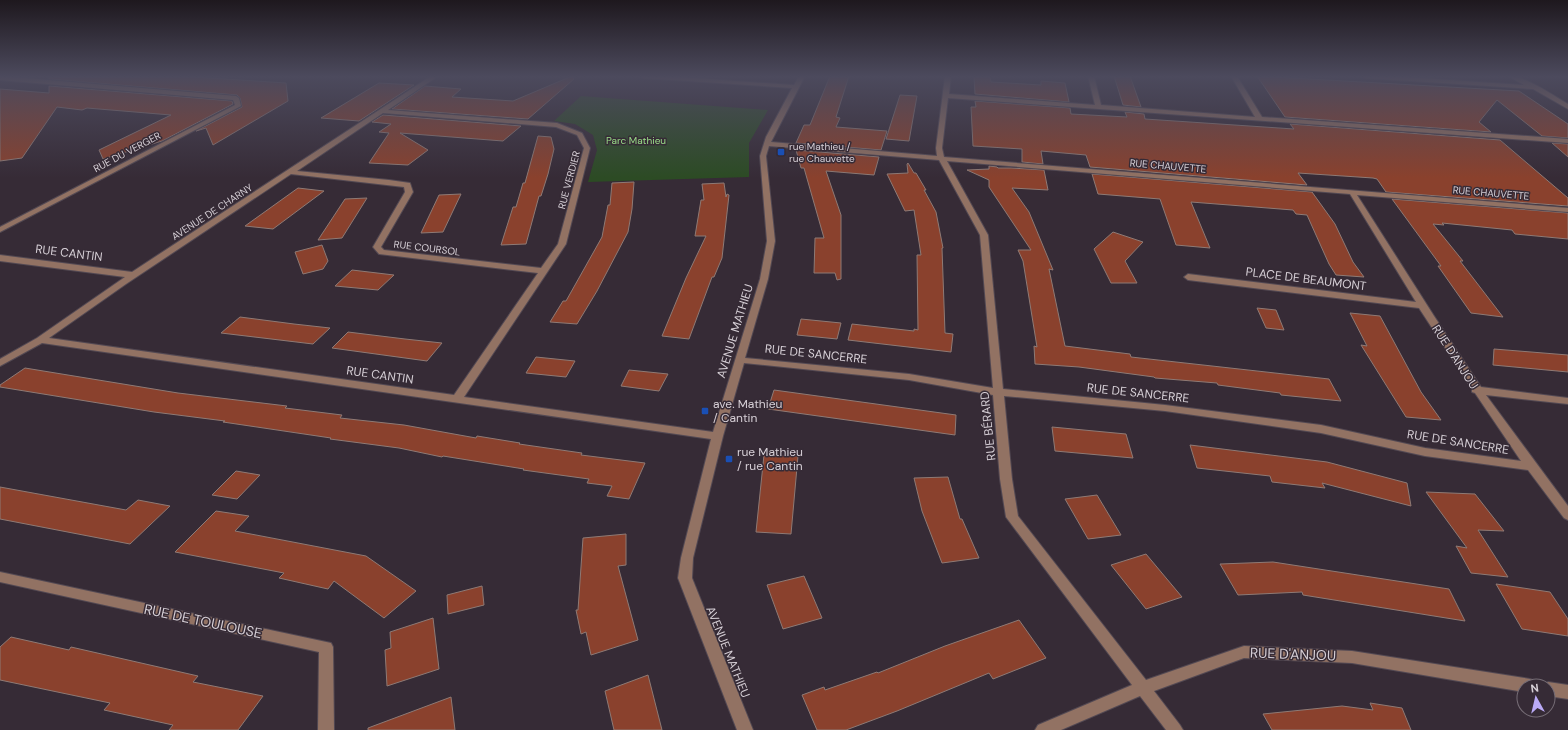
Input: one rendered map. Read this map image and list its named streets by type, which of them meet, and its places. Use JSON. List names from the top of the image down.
{
  "streets": {
    "street": [
      "RUE DU VERGER",
      "RUE CHAUVETTE",
      "RUE VERDIER",
      "AVENUE DE CHARNY",
      "RUE COURSOL",
      "RUE CANTIN",
      "PLACE DE BEAUMONT",
      "AVENUE MATHIEU",
      "RUE DE SANCERRE",
      "RUE D'ANJOU",
      "RUE BÉRARD",
      "RUE DE TOULOUSE"
    ]
  },
  "crossings": [
    ["RUE CHAUVETTE", "AVENUE MATHIEU"],
    ["RUE CHAUVETTE", "RUE D'ANJOU"],
    ["RUE CHAUVETTE", "RUE BÉRARD"],
    ["RUE VERDIER", "AVENUE DE CHARNY"],
    ["RUE VERDIER", "RUE COURSOL"],
    ["RUE VERDIER", "RUE CANTIN"],
    ["AVENUE DE CHARNY", "RUE COURSOL"],
    ["AVENUE DE CHARNY", "RUE CANTIN"],
    ["RUE CANTIN", "AVENUE MATHIEU"],
    ["PLACE DE BEAUMONT", "RUE D'ANJOU"],
    ["AVENUE MATHIEU", "RUE DE SANCERRE"],
    ["RUE DE SANCERRE", "RUE D'ANJOU"],
    ["RUE DE SANCERRE", "RUE BÉRARD"],
    ["RUE D'ANJOU", "RUE BÉRARD"]
  ],
  "parks": ["Parc Mathieu"],
  "places": {
    "transit": ["rue Mathieu / rue Chauvette", "ave. Mathieu / Cantin", "rue Mathieu / rue Cantin"]
  },
  "north": "top"
}
